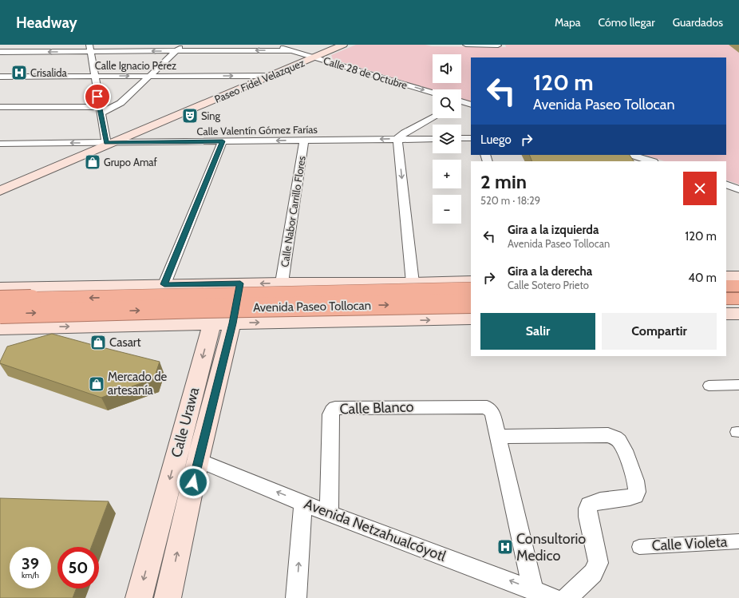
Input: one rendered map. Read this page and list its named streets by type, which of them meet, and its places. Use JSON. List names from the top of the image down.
{
  "streets": {
    "highway": ["Avenida Paseo Tollocan"],
    "main road": ["Paseo Fidel Velazquez", "Calle Urawa"],
    "street": [
      "Calle Ignacio Pérez",
      "Calle 28 de Octubre",
      "Calle Valentín Gómez Farías",
      "Calle Nabor Carrillo Flores",
      "Calle Blanco",
      "Avenida Netzahualcóyotl",
      "Calle Violeta"
    ]
  },
  "crossings": [
    ["Calle Ignacio Pérez", "Paseo Fidel Velazquez"],
    ["Calle 28 de Octubre", "Paseo Fidel Velazquez"],
    ["Paseo Fidel Velazquez", "Calle Valentín Gómez Farías"],
    ["Calle Valentín Gómez Farías", "Calle Nabor Carrillo Flores"],
    ["Calle Nabor Carrillo Flores", "Avenida Paseo Tollocan"],
    ["Avenida Paseo Tollocan", "Calle Urawa"],
    ["Calle Blanco", "Avenida Netzahualcóyotl"],
    ["Calle Urawa", "Avenida Netzahualcóyotl"]
  ],
  "one_way": ["Calle 28 de Octubre", "Avenida Netzahualcóyotl"],
  "places": {
    "hospital": ["Crisalida", "Consultorio Medico"],
    "theatre": ["Sing"],
    "shop": ["Grupo Amaf", "Casart", "Mercado de artesanía"]
  },
  "page": {
    "header": "Headway",
    "nav": ["Mapa", "Cómo llegar", "Guardados"],
    "map_buttons": ["+", "−"],
    "turn": ["120 m", "Avenida Paseo Tollocan"],
    "then": "Luego",
    "heading": ["2 min", "520 m · 18:29"],
    "list": [
      {
        "name": "Gira a la izquierda",
        "note": "Avenida Paseo Tollocan",
        "value": "120 m"
      },
      {
        "name": "Gira a la derecha",
        "note": "Calle Sotero Prieto",
        "value": "40 m"
      }
    ],
    "buttons": ["Salir", "Compartir"],
    "speed": "39 km/h",
    "limit": "50"
  }
}
